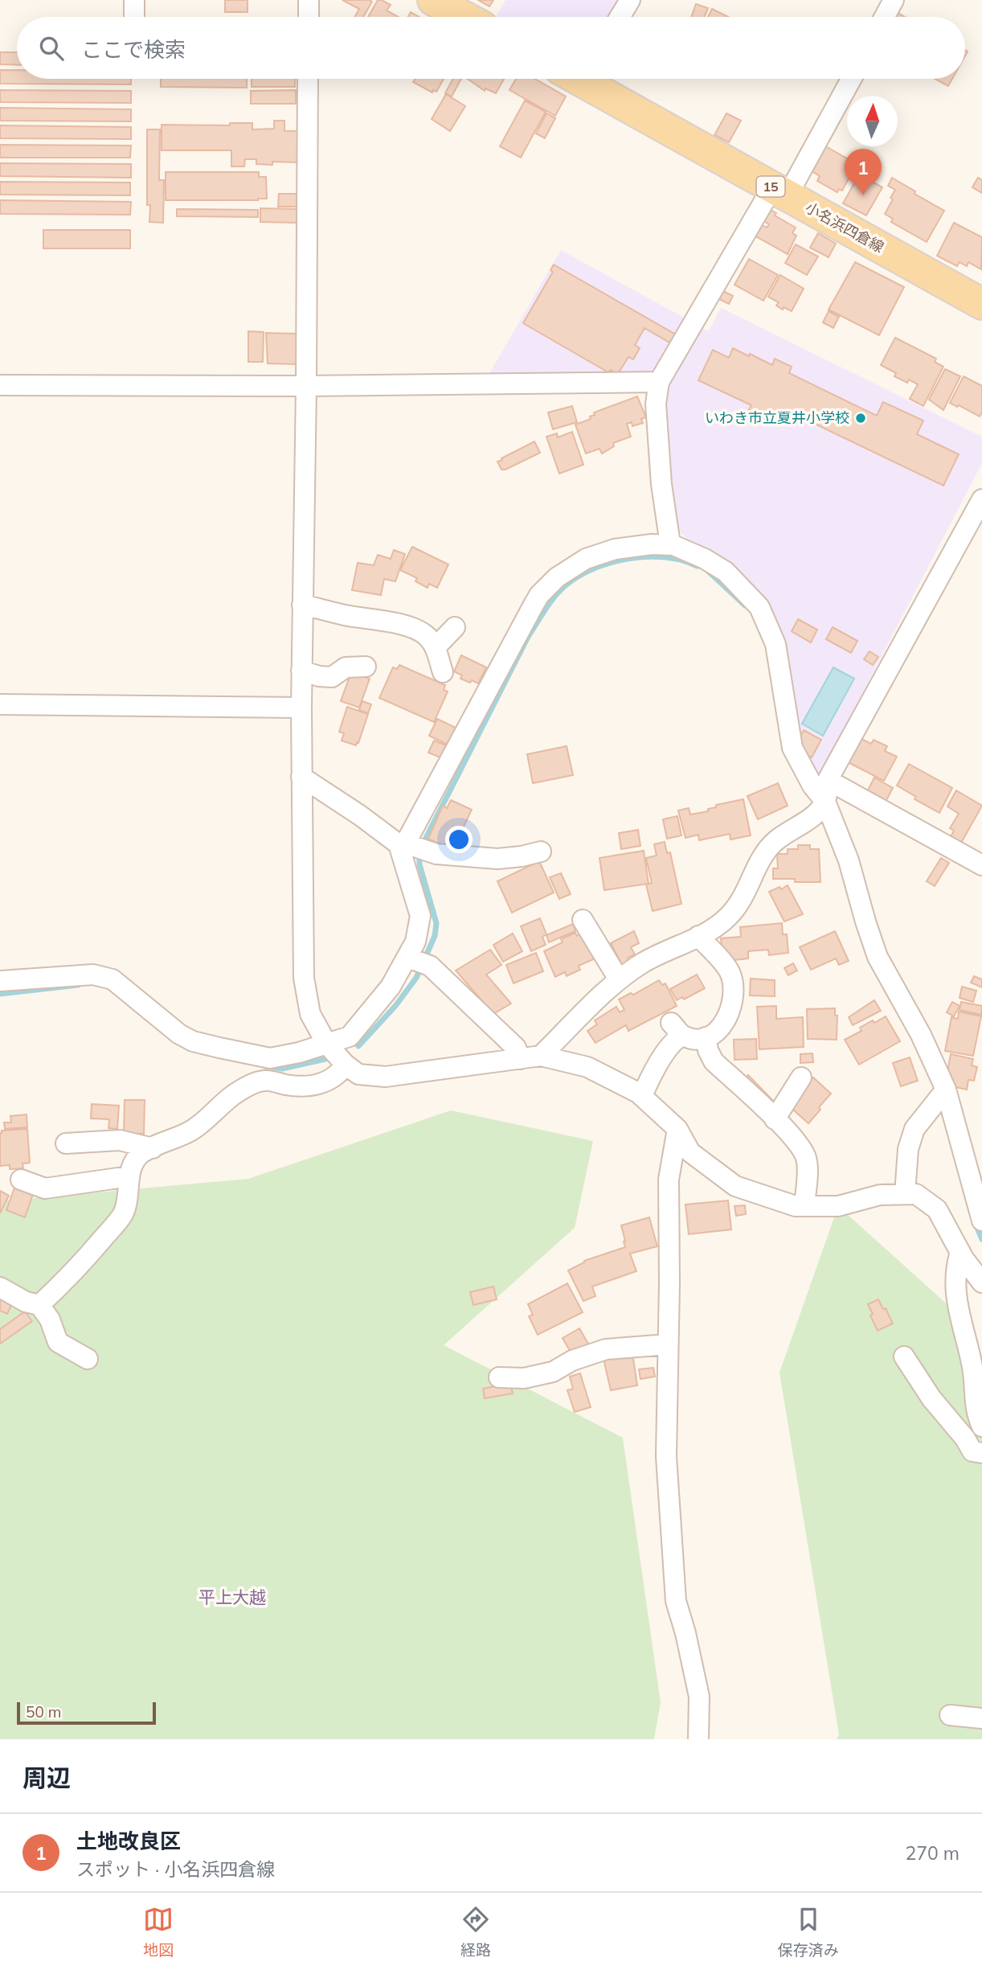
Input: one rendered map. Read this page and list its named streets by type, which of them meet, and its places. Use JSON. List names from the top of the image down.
{
  "streets": {
    "main road": ["15", "小名浜四倉線"]
  },
  "districts": ["平上大越"],
  "places": ["いわき市立夏井小学校"],
  "scale_bar": "50 m",
  "north": "top",
  "page": {
    "search": "ここで検索",
    "pins": "1",
    "scale": "50 m",
    "heading": "周辺",
    "list": [
      {
        "mark": "1",
        "name": "土地改良区",
        "note": "スポット · 小名浜四倉線",
        "value": "270 m"
      }
    ],
    "nav": ["地図", "経路", "保存済み"]
  }
}
